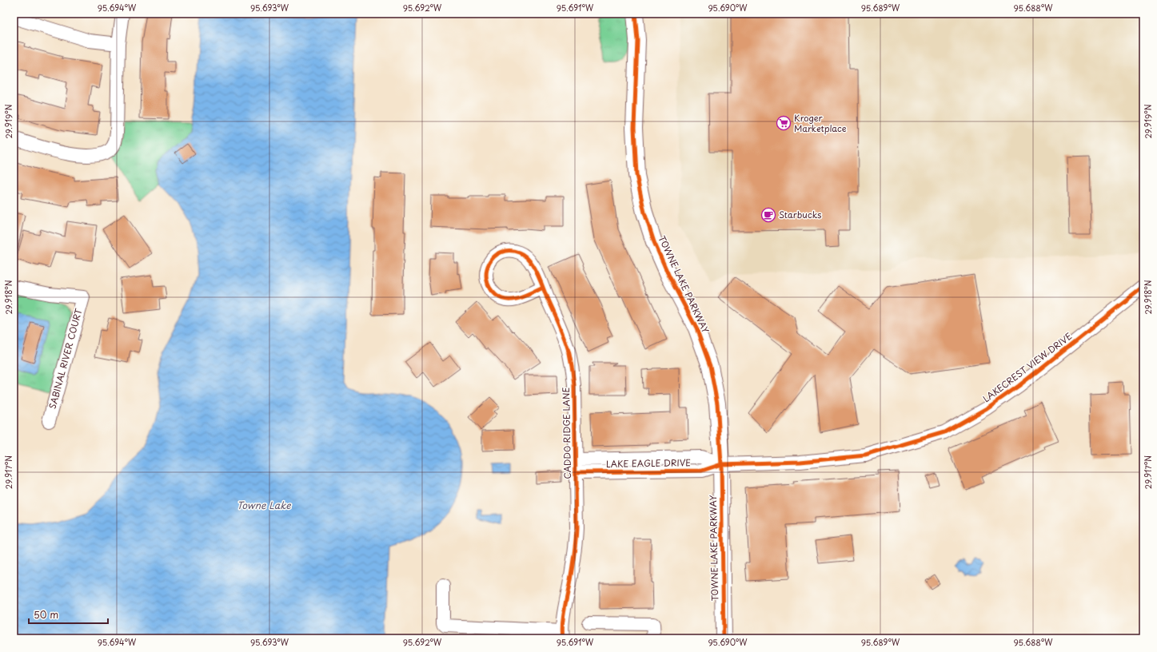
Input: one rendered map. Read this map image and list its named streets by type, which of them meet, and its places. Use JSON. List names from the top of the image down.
{
  "streets": {
    "street": [
      "TOWNE LAKE PARKWAY",
      "SABINAL RIVER COURT",
      "LAKECREST VIEW DRIVE",
      "CADDO RIDGE LANE",
      "LAKE EAGLE DRIVE"
    ]
  },
  "crossings": [
    ["TOWNE LAKE PARKWAY", "LAKECREST VIEW DRIVE"],
    ["TOWNE LAKE PARKWAY", "LAKE EAGLE DRIVE"],
    ["LAKECREST VIEW DRIVE", "LAKE EAGLE DRIVE"],
    ["CADDO RIDGE LANE", "LAKE EAGLE DRIVE"]
  ],
  "water": ["Towne Lake"],
  "places": {
    "supermarket": ["Kroger Marketplace"],
    "cafe": ["Starbucks"]
  },
  "scale_bar": "50 m",
  "coordinates": [
    "95.694°W",
    "95.693°W",
    "95.692°W",
    "95.691°W",
    "95.690°W",
    "95.689°W",
    "95.688°W",
    "29.919°N",
    "29.918°N",
    "29.917°N"
  ]
}
